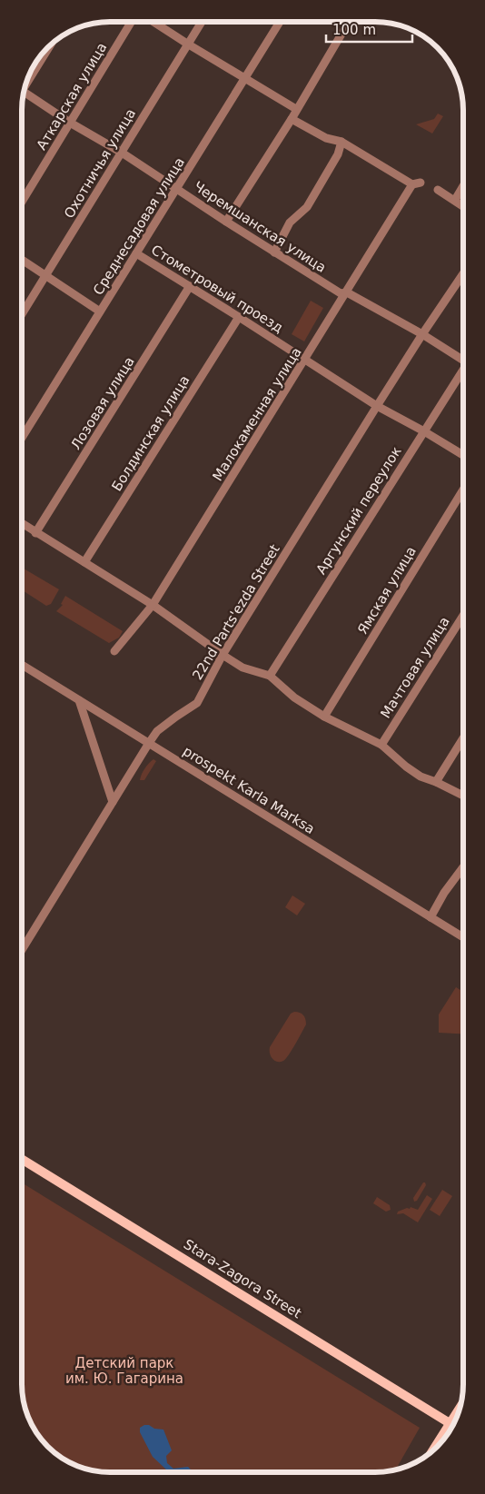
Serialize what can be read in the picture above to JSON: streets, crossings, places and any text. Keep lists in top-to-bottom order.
{
  "streets": {
    "main road": ["Stara-Zagora Street"],
    "street": [
      "Аткарская улица",
      "Охотничья улица",
      "Среднесадовая улица",
      "Черемшанская улица",
      "Стометровый проезд",
      "Лозовая улица",
      "Малокаменная улица",
      "Болдинская улица",
      "Аргунский переулок",
      "Ямская улица",
      "22nd Parts'ezda Street",
      "Мачтовая улица",
      "prospekt Karla Marksa"
    ]
  },
  "crossings": [
    ["Аткарская улица", "Черемшанская улица"],
    ["Охотничья улица", "Черемшанская улица"],
    ["Среднесадовая улица", "Черемшанская улица"],
    ["Среднесадовая улица", "Стометровый проезд"],
    ["Черемшанская улица", "Малокаменная улица"],
    ["Черемшанская улица", "22nd Parts'ezda Street"],
    ["Стометровый проезд", "Лозовая улица"],
    ["Стометровый проезд", "Малокаменная улица"],
    ["Стометровый проезд", "Болдинская улица"],
    ["Стометровый проезд", "Аргунский переулок"],
    ["Стометровый проезд", "22nd Parts'ezda Street"],
    ["22nd Parts'ezda Street", "prospekt Karla Marksa"]
  ],
  "parks": ["Детский парк им. Ю. Гагарина"],
  "scale_bar": "100 m"
}
